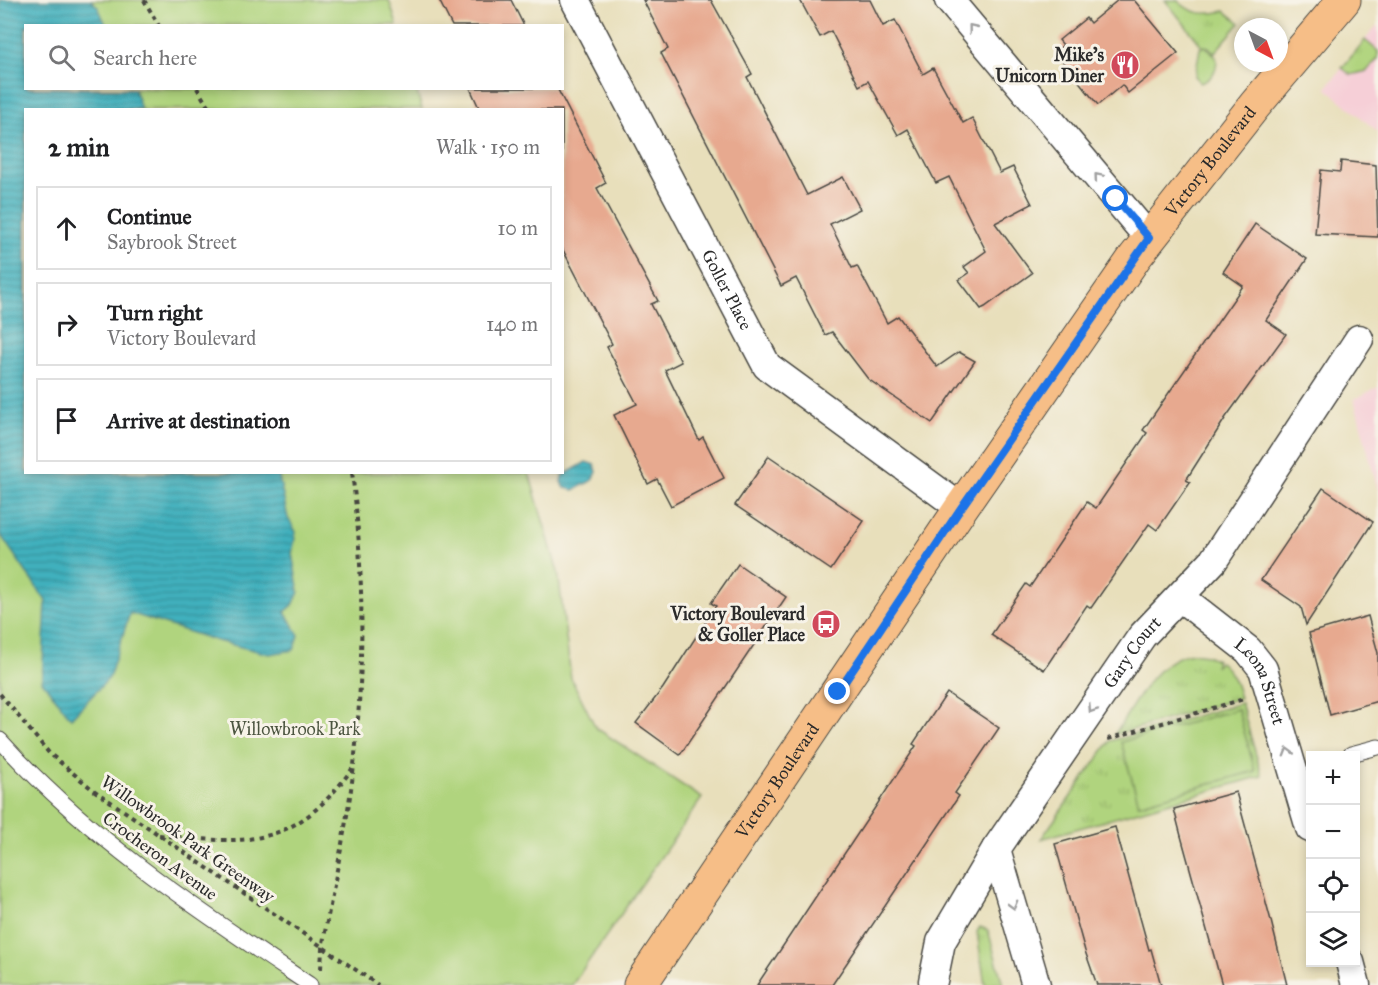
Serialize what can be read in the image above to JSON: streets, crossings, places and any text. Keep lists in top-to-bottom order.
{
  "streets": {
    "main road": ["Victory Boulevard"],
    "street": ["Goller Place", "Gary Court", "Leona Street"],
    "lane": ["Crocheron Avenue"],
    "path": ["Willowbrook Park Greenway"]
  },
  "crossings": [
    ["Victory Boulevard", "Goller Place"],
    ["Gary Court", "Leona Street"]
  ],
  "one_way": ["Gary Court", "Leona Street"],
  "parks": ["Willowbrook Park"],
  "places": {
    "restaurant": ["Mike's Unicorn Diner"],
    "bus stop": ["Victory Boulevard & Goller Place"]
  },
  "north": "bottom right",
  "page": {
    "search": "Search here",
    "heading": ["2 min", "Walk · 150 m"],
    "list": [
      ["Continue", "Saybrook Street", "10 m"],
      ["Turn right", "Victory Boulevard", "140 m"],
      "Arrive at destination"
    ],
    "map_buttons": ["+", "−"]
  }
}
